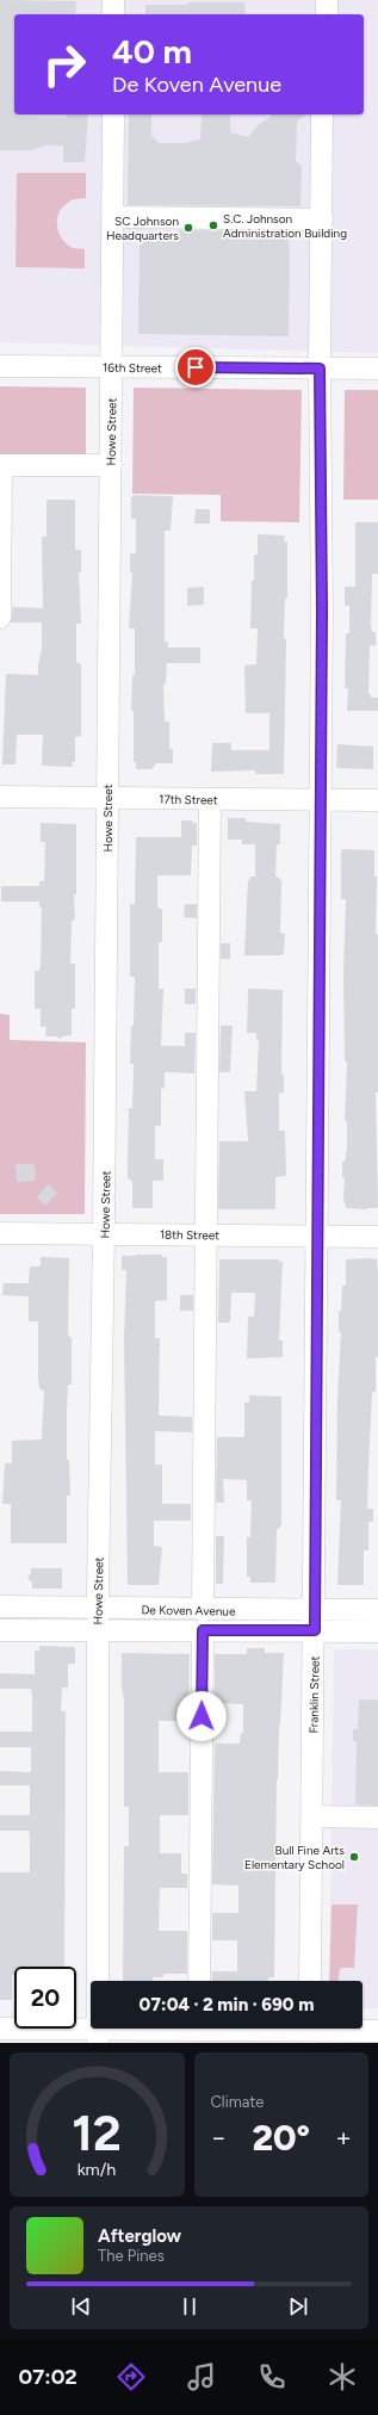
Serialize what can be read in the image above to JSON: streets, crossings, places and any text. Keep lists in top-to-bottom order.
{
  "streets": {
    "street": [
      "16th Street",
      "Howe Street",
      "17th Street",
      "18th Street",
      "De Koven Avenue",
      "Franklin Street"
    ]
  },
  "crossings": [
    ["16th Street", "Howe Street"],
    ["16th Street", "Franklin Street"],
    ["Howe Street", "17th Street"],
    ["Howe Street", "18th Street"],
    ["Howe Street", "De Koven Avenue"],
    ["17th Street", "Franklin Street"],
    ["18th Street", "Franklin Street"],
    ["De Koven Avenue", "Franklin Street"]
  ],
  "places": ["S.C. Johnson Administration Building", "SC Johnson Headquarters", "Bull Fine Arts Elementary School"],
  "page": {
    "turn": ["40 m", "De Koven Avenue"],
    "limit": "20",
    "trip": "07:04 · 2 min · 690 m",
    "tile": "Climate",
    "heat": ["−", "20°", "+"],
    "song": ["Afterglow", "The Pines"],
    "tabs": "07:02",
    "gauge": ["12", "km/h"]
  }
}
